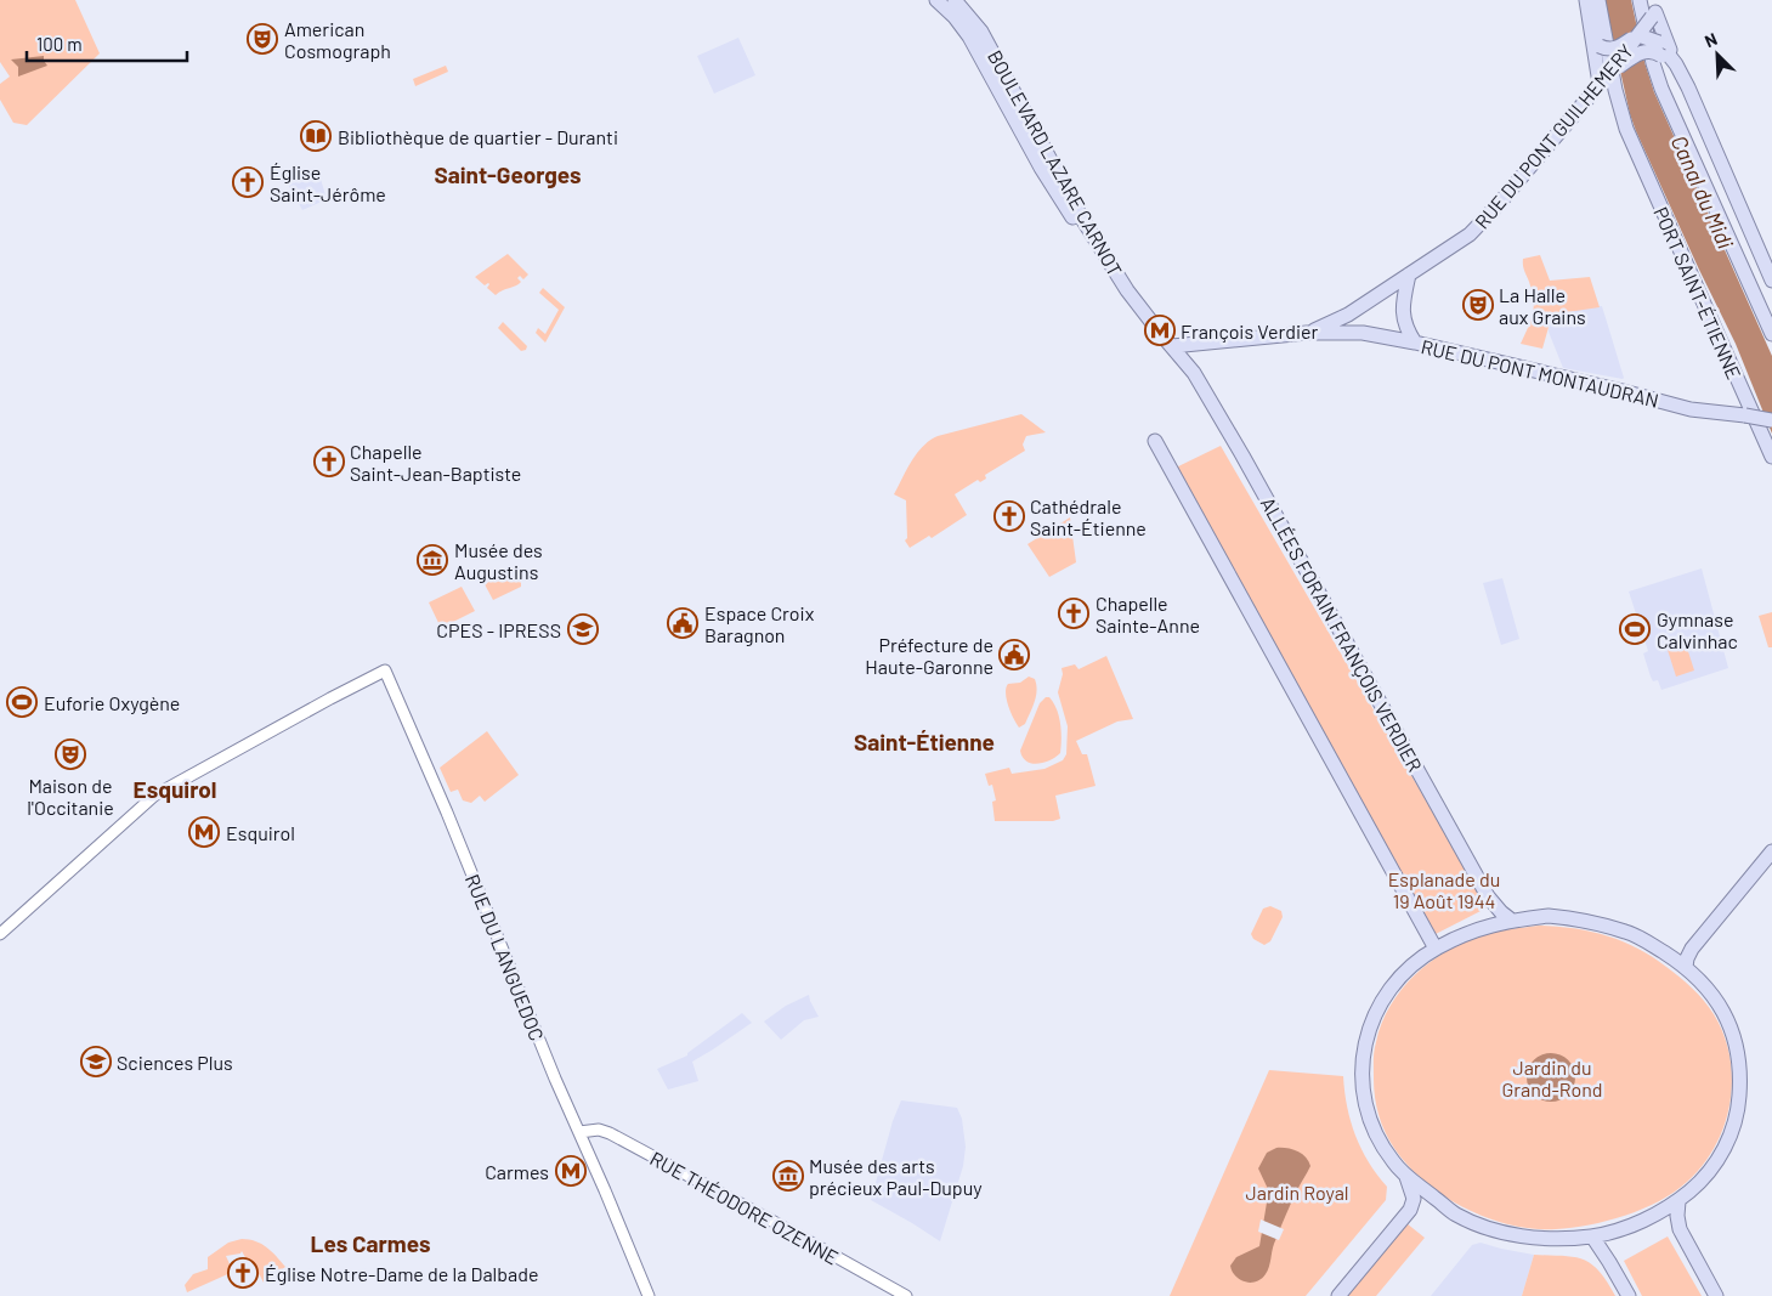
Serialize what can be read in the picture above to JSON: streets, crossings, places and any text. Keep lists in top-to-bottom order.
{
  "streets": {
    "main road": [
      "RUE DU PONT GUILHEMERY",
      "BOULEVARD LAZARE CARNOT",
      "PORT SAINT-ÉTIENNE",
      "RUE DU PONT MONTAUDRAN",
      "ALLÉES FORAIN FRANÇOIS VERDIER"
    ],
    "street": ["RUE DU LANGUEDOC", "RUE THÉODORE OZENNE"]
  },
  "crossings": [
    ["RUE DU PONT GUILHEMERY", "RUE DU PONT MONTAUDRAN"],
    ["BOULEVARD LAZARE CARNOT", "ALLÉES FORAIN FRANÇOIS VERDIER"],
    ["RUE DU LANGUEDOC", "RUE THÉODORE OZENNE"]
  ],
  "districts": [
    "Saint-Georges",
    "Saint-Étienne",
    "Esquirol",
    "Les Carmes"
  ],
  "water": ["Canal du Midi"],
  "parks": ["Esplanade du 19 Août 1944", "Jardin du Grand-Rond", "Jardin Royal"],
  "places": {
    "theatre": ["American Cosmograph", "La Halle aux Grains", "Maison de l'Occitanie"],
    "library": ["Bibliothèque de quartier - Duranti"],
    "church": [
      "Église Saint-Jérôme",
      "Chapelle Saint-Jean-Baptiste",
      "Cathédrale Saint-Étienne",
      "Chapelle Sainte-Anne",
      "Église Notre-Dame de la Dalbade"
    ],
    "metro station": ["François Verdier", "Esquirol", "Carmes"],
    "museum": ["Musée des Augustins", "Musée des arts précieux Paul-Dupuy"],
    "public building": ["Espace Croix Baragnon", "Préfecture de Haute-Garonne"],
    "school or university": ["CPES - IPRESS", "Sciences Plus"],
    "sports": ["Gymnase Calvinhac", "Euforie Oxygène"]
  },
  "scale_bar": "100 m",
  "north": "top left"
}
